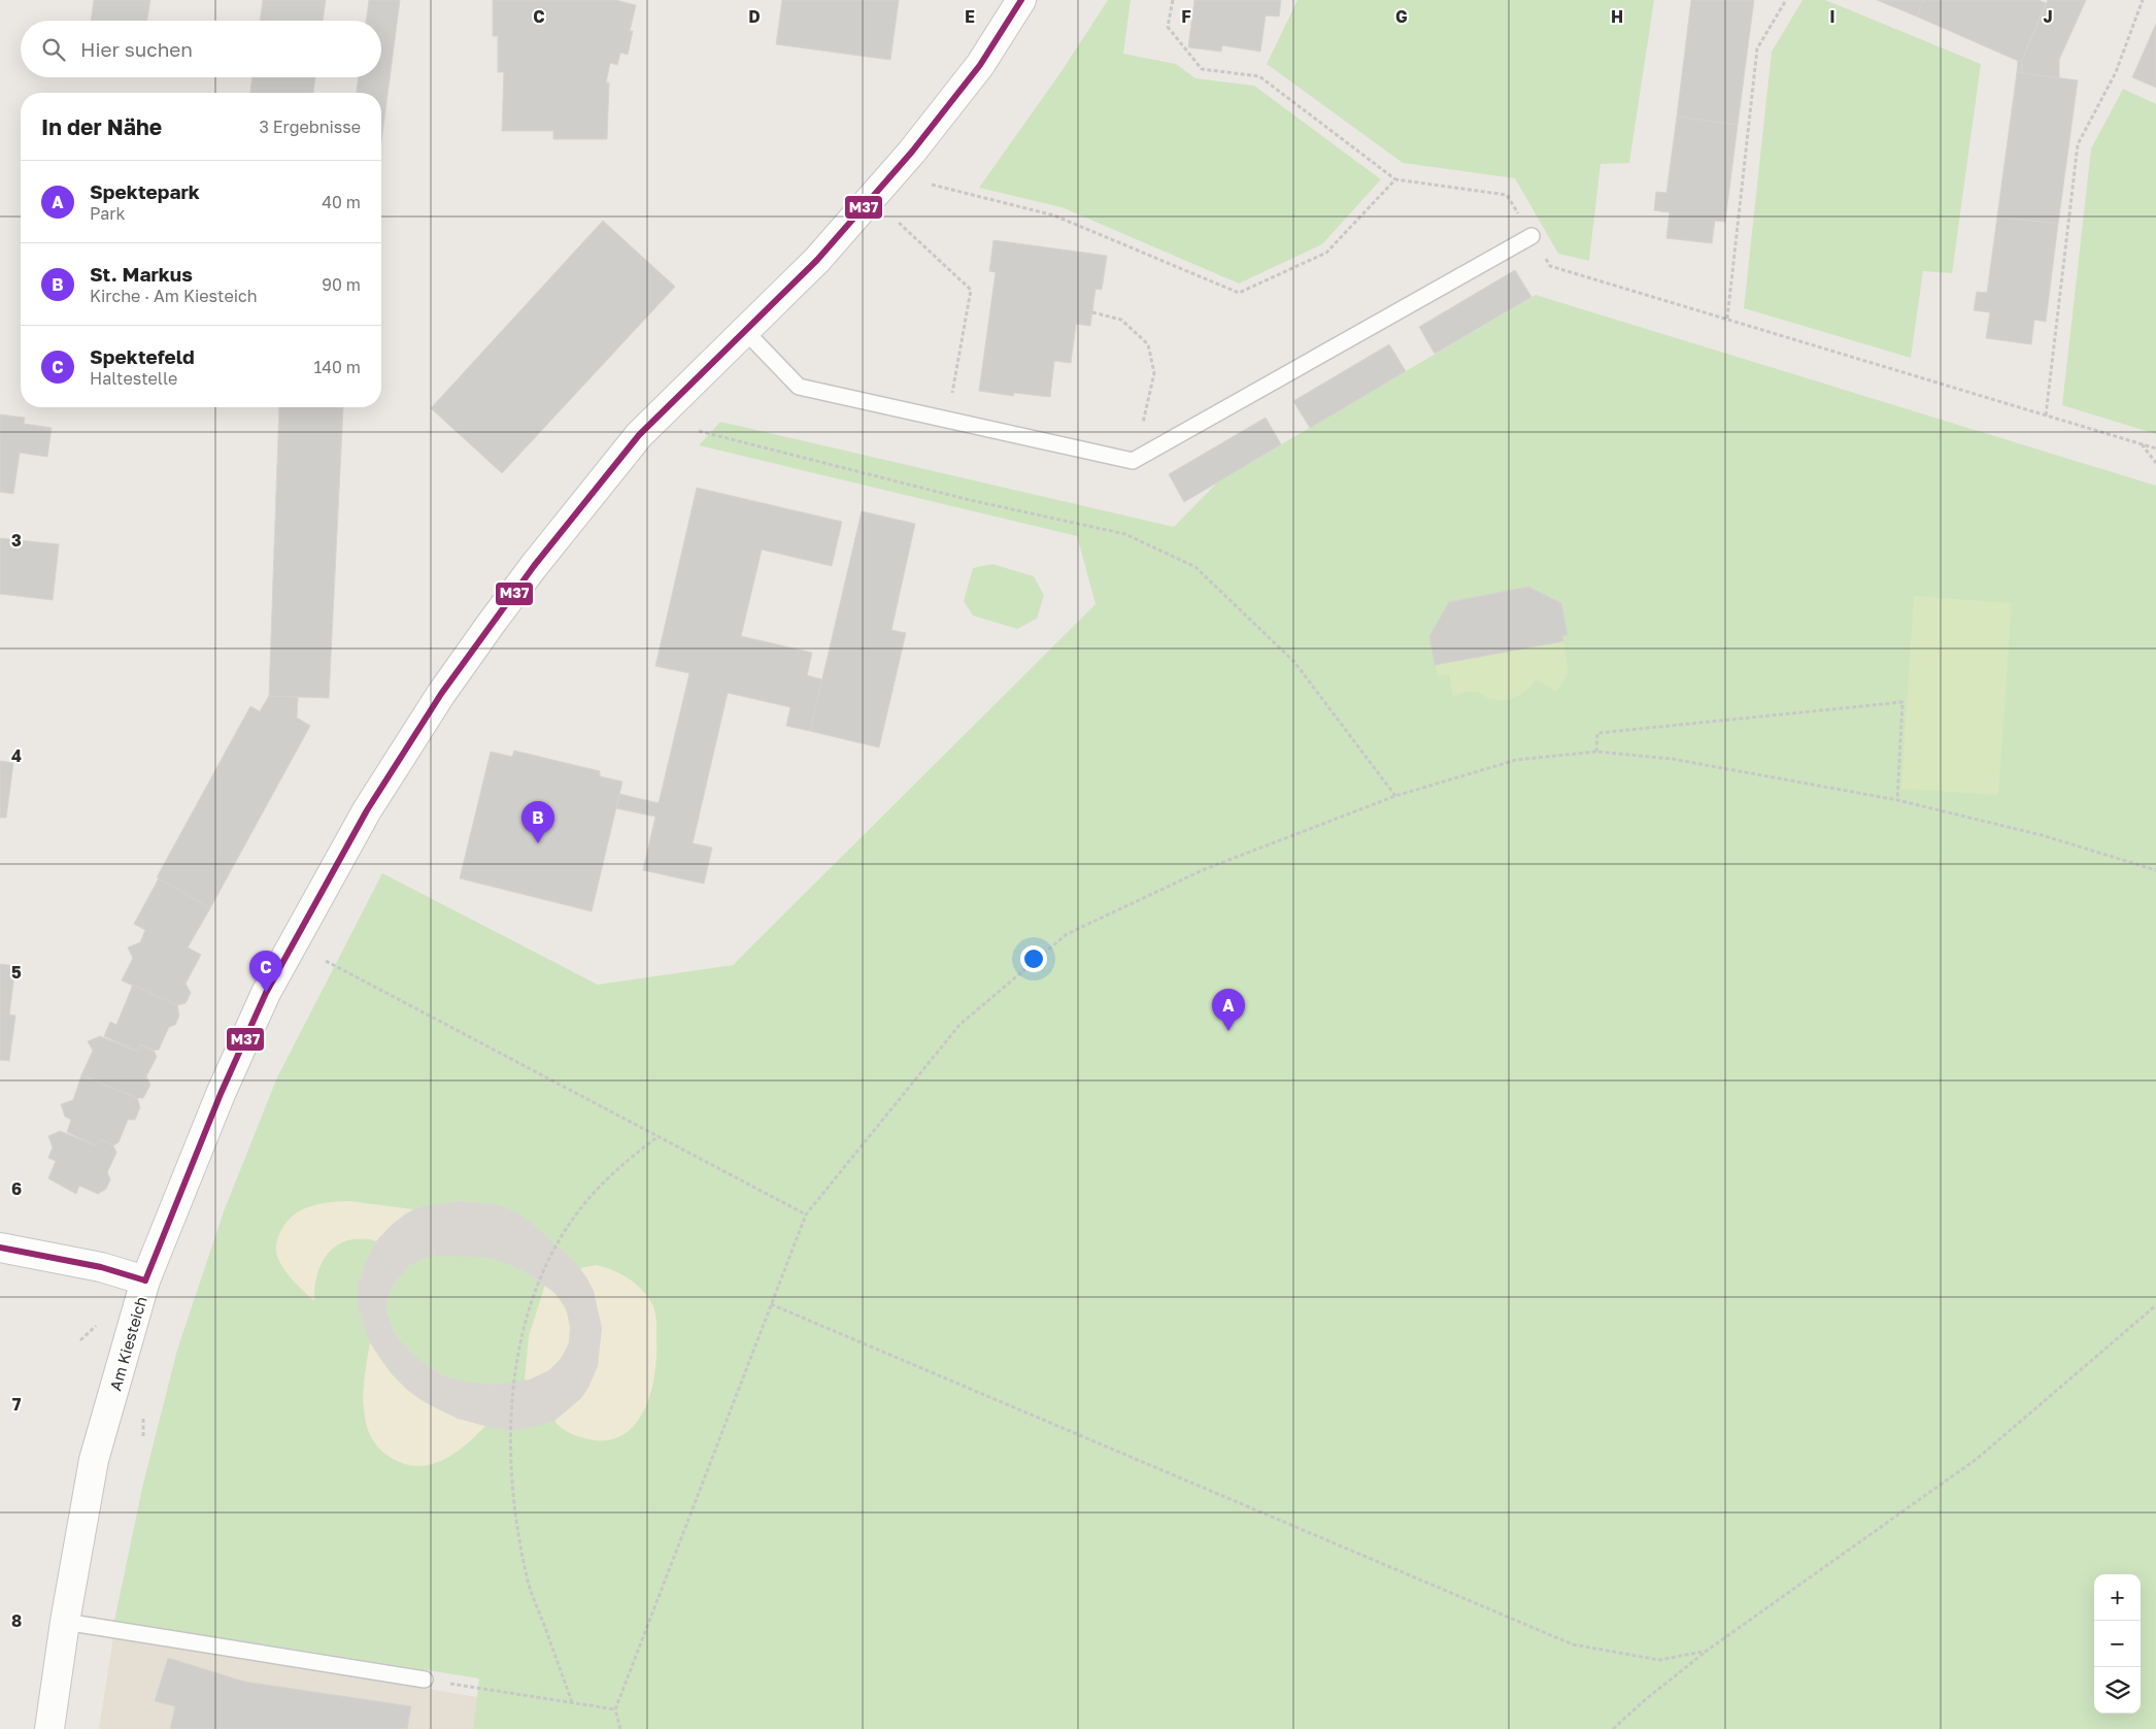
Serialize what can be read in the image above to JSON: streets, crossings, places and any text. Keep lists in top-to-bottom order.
{
  "streets": {
    "street": ["Am Kiesteich"]
  },
  "lines": ["transit line M37"],
  "page": {
    "search": "Hier suchen",
    "heading": ["In der Nähe", "3 Ergebnisse"],
    "list": [
      {
        "mark": "A",
        "name": "Spektepark",
        "note": "Park",
        "value": "40 m"
      },
      {
        "mark": "B",
        "name": "St. Markus",
        "note": "Kirche · Am Kiesteich",
        "value": "90 m"
      },
      {
        "mark": "C",
        "name": "Spektefeld",
        "note": "Haltestelle",
        "value": "140 m"
      }
    ],
    "pins": ["B", "C", "A"],
    "map_buttons": ["+", "−"]
  },
  "grid": {
    "columns": [
      "C",
      "D",
      "E",
      "F",
      "G",
      "H",
      "I",
      "J"
    ],
    "rows": [
      "3",
      "4",
      "5",
      "6",
      "7",
      "8"
    ]
  }
}
